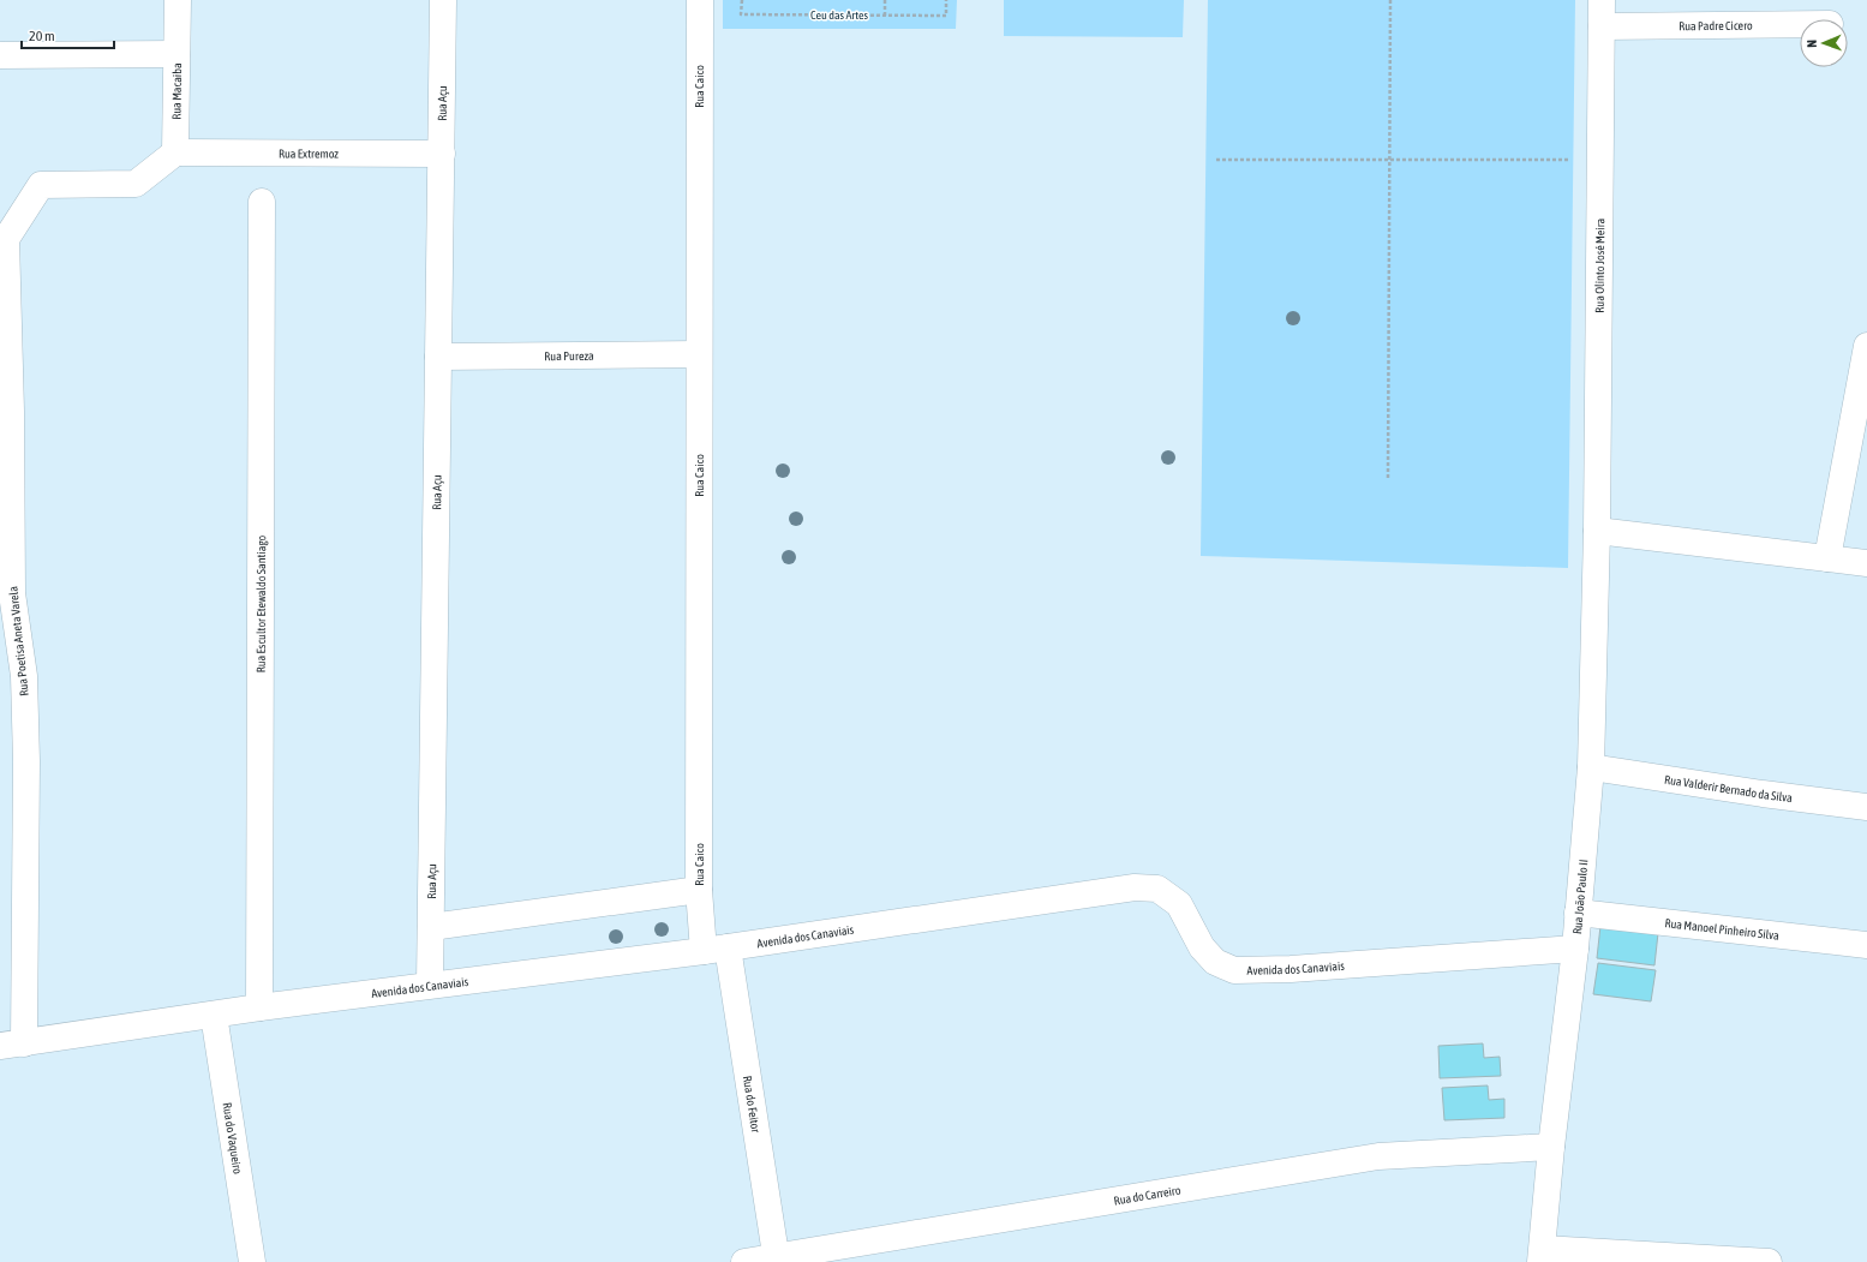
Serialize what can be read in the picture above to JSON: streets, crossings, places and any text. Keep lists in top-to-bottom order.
{
  "streets": {
    "street": [
      "Rua Padre Cicero",
      "Rua Caico",
      "Rua Macaiba",
      "Rua Açu",
      "Rua Extremoz",
      "Rua Olinto José Meira",
      "Rua Pureza",
      "Rua Escultor Etewaldo Santiago",
      "Rua Poetisa Aneta Varela",
      "Rua Valderir Bernado da Silva",
      "Rua João Paulo II",
      "Rua Manoel Pinheiro Silva",
      "Avenida dos Canaviais",
      "Rua do Feitor",
      "Rua do Vaqueiro",
      "Rua do Carreiro"
    ]
  },
  "crossings": [
    ["Rua Padre Cicero", "Rua Olinto José Meira"],
    ["Rua Caico", "Rua Pureza"],
    ["Rua Caico", "Avenida dos Canaviais"],
    ["Rua Caico", "Rua do Feitor"],
    ["Rua Macaiba", "Rua Extremoz"],
    ["Rua Macaiba", "Rua Poetisa Aneta Varela"],
    ["Rua Açu", "Rua Extremoz"],
    ["Rua Açu", "Rua Pureza"],
    ["Rua Açu", "Avenida dos Canaviais"],
    ["Rua Extremoz", "Rua Poetisa Aneta Varela"],
    ["Rua Olinto José Meira", "Rua João Paulo II"],
    ["Rua Escultor Etewaldo Santiago", "Avenida dos Canaviais"],
    ["Rua Poetisa Aneta Varela", "Avenida dos Canaviais"],
    ["Rua Valderir Bernado da Silva", "Rua João Paulo II"],
    ["Rua João Paulo II", "Rua Manoel Pinheiro Silva"],
    ["Rua João Paulo II", "Avenida dos Canaviais"],
    ["Rua João Paulo II", "Rua do Carreiro"],
    ["Avenida dos Canaviais", "Rua do Feitor"],
    ["Avenida dos Canaviais", "Rua do Vaqueiro"],
    ["Rua do Feitor", "Rua do Carreiro"]
  ],
  "parks": ["Ceu das Artes"],
  "scale_bar": "20 m",
  "north": "left"
}
